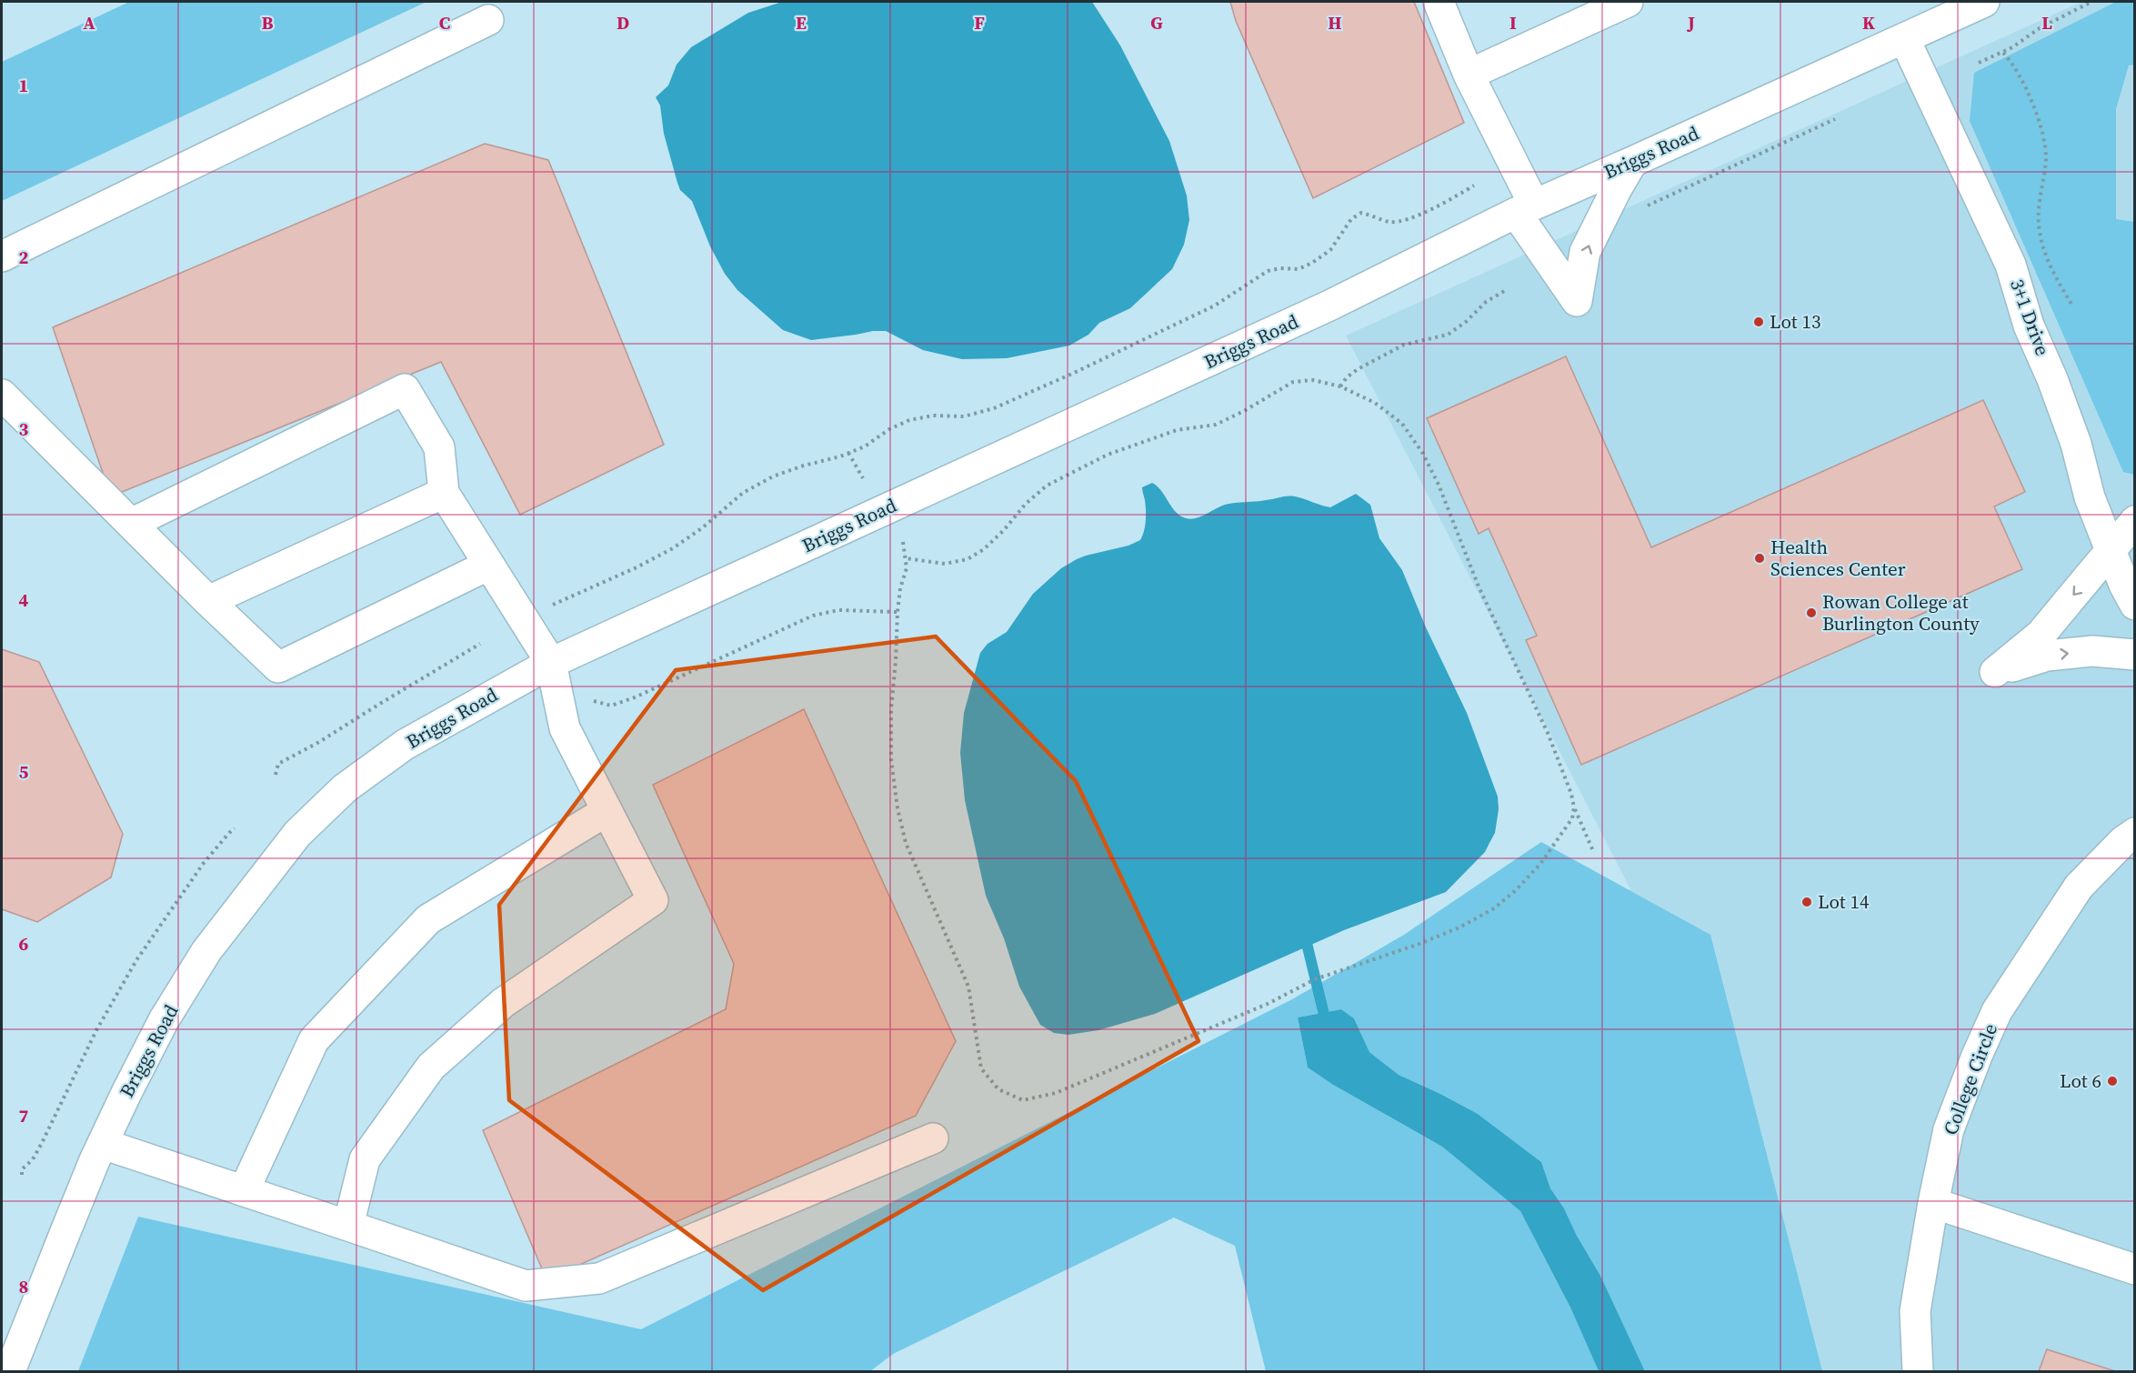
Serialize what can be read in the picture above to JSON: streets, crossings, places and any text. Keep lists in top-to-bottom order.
{
  "streets": {
    "street": ["Briggs Road", "3+1 Drive", "College Circle"]
  },
  "crossings": [
    ["Briggs Road", "3+1 Drive"]
  ],
  "places": [
    "Lot 13",
    "Health Sciences Center",
    "Rowan College at Burlington County",
    "Lot 14",
    "Lot 6"
  ],
  "grid": {
    "columns": [
      "A",
      "B",
      "C",
      "D",
      "E",
      "F",
      "G",
      "H",
      "I",
      "J",
      "K",
      "L"
    ],
    "rows": [
      "1",
      "2",
      "3",
      "4",
      "5",
      "6",
      "7",
      "8"
    ]
  }
}
